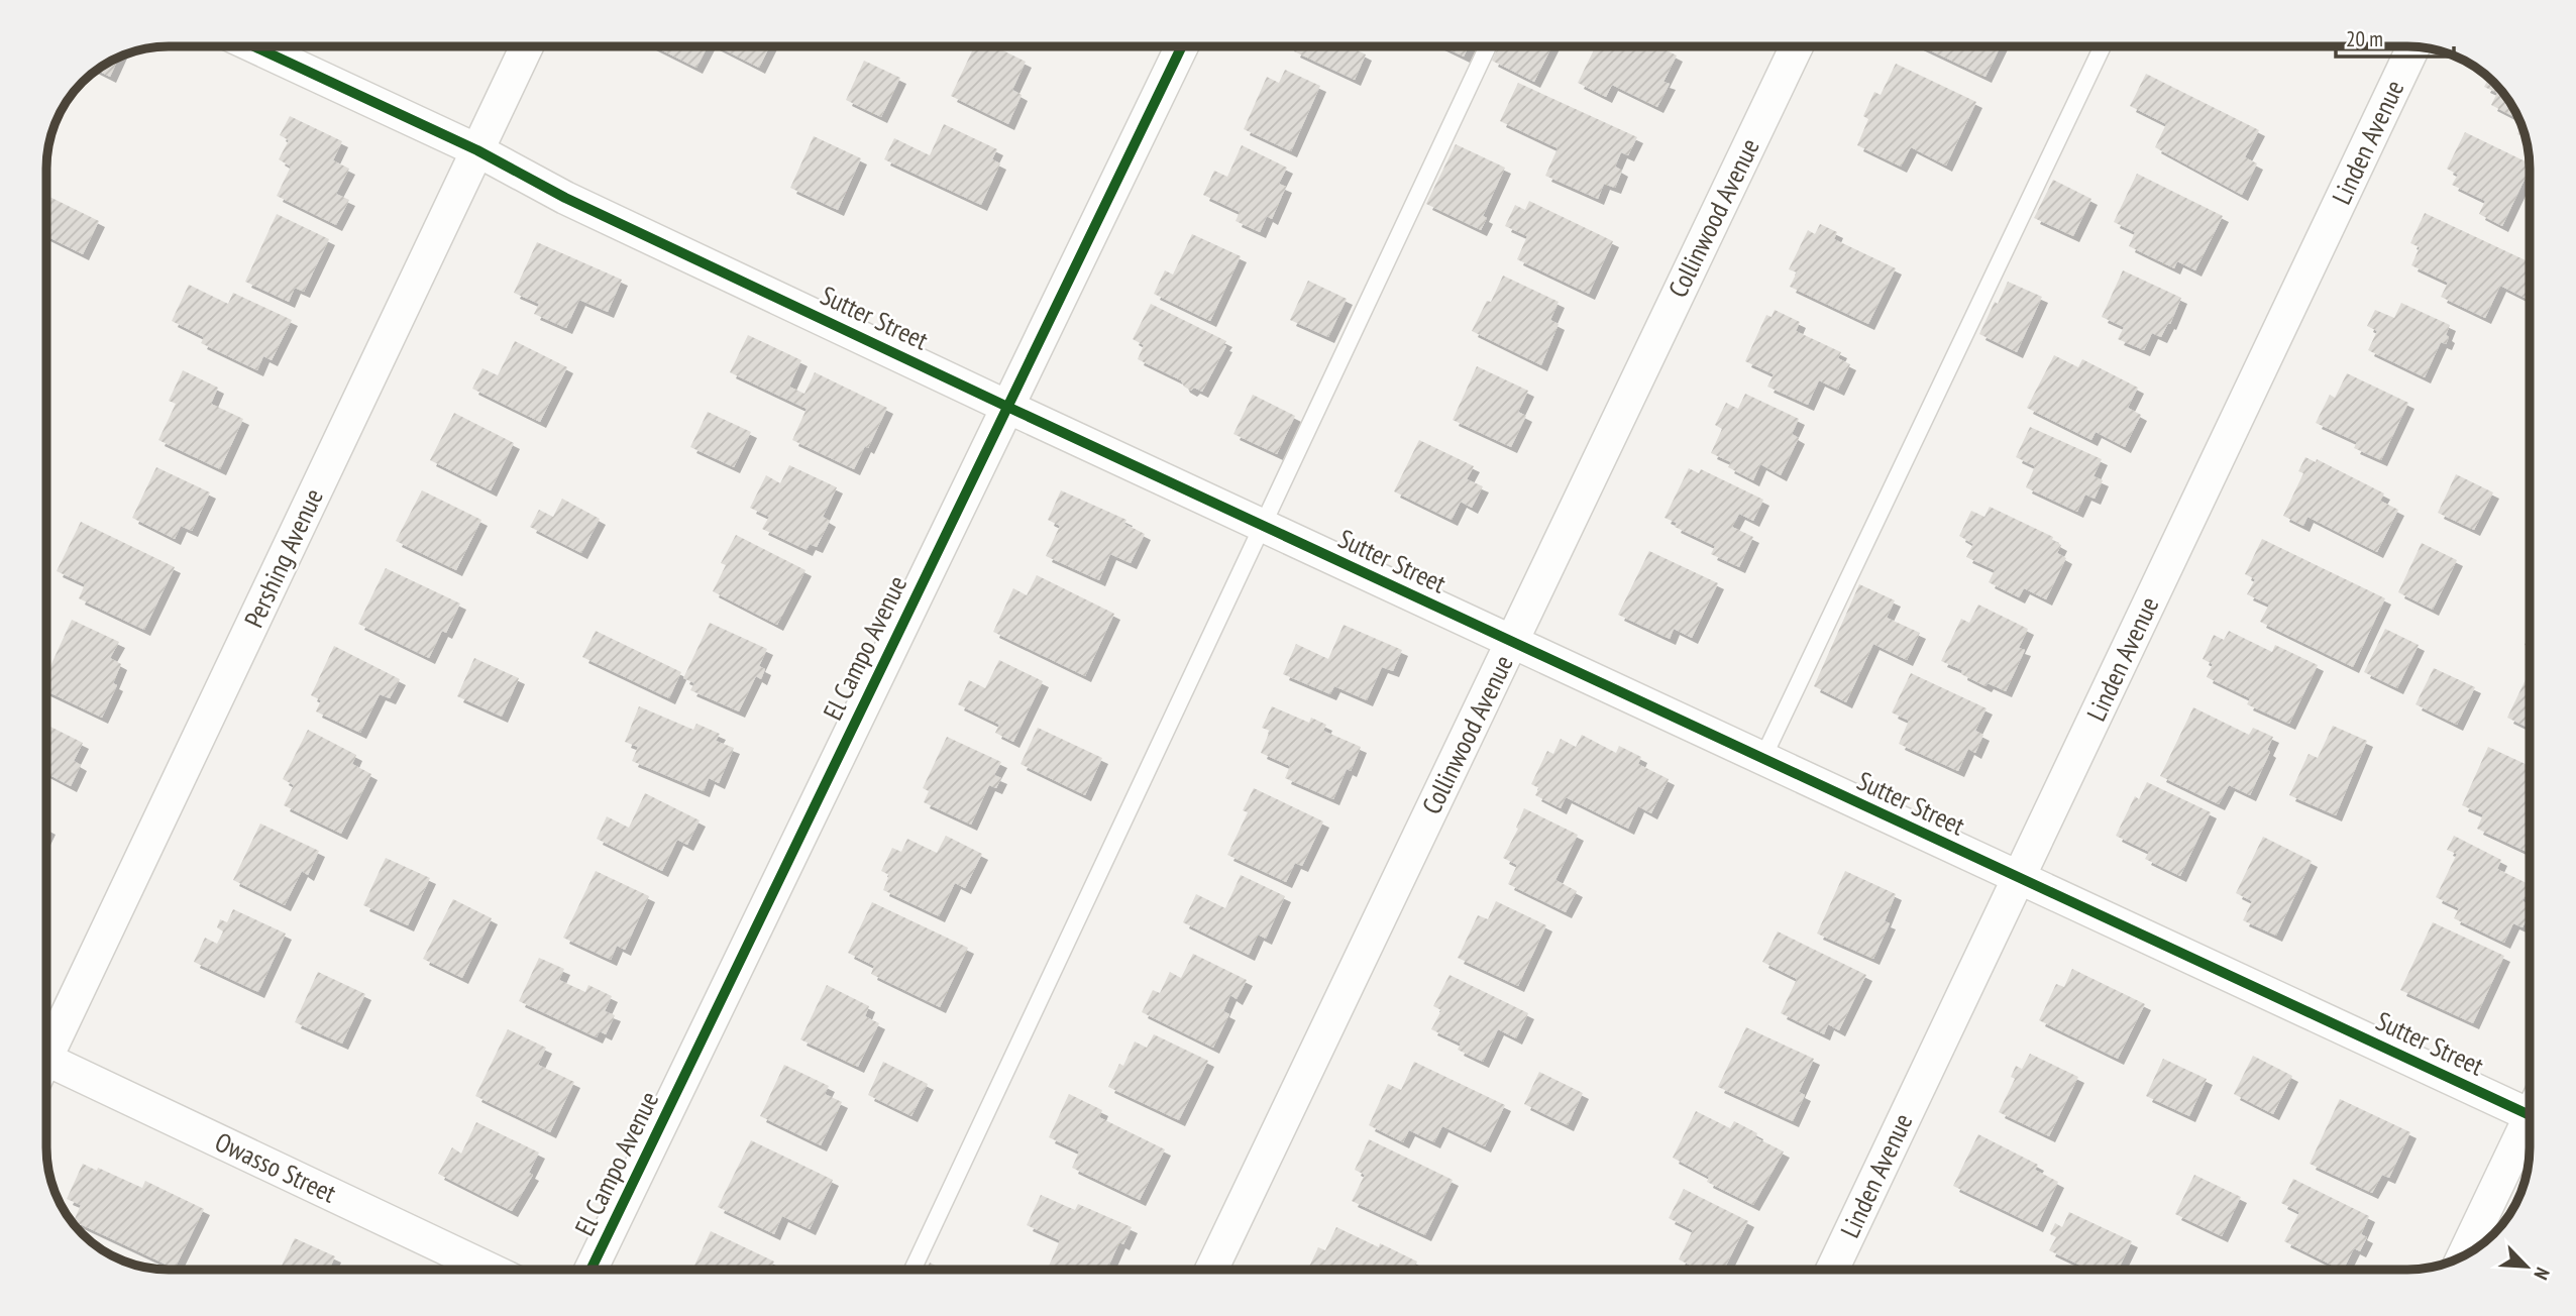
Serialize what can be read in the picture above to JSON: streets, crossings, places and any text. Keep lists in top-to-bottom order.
{
  "streets": {
    "street": [
      "Linden Avenue",
      "Collinwood Avenue",
      "Sutter Street",
      "Pershing Avenue",
      "El Campo Avenue",
      "Owasso Street"
    ]
  },
  "crossings": [
    ["Linden Avenue", "Sutter Street"],
    ["Collinwood Avenue", "Sutter Street"],
    ["Sutter Street", "Pershing Avenue"],
    ["Sutter Street", "El Campo Avenue"]
  ],
  "scale_bar": "20 m",
  "north": "bottom right"
}
